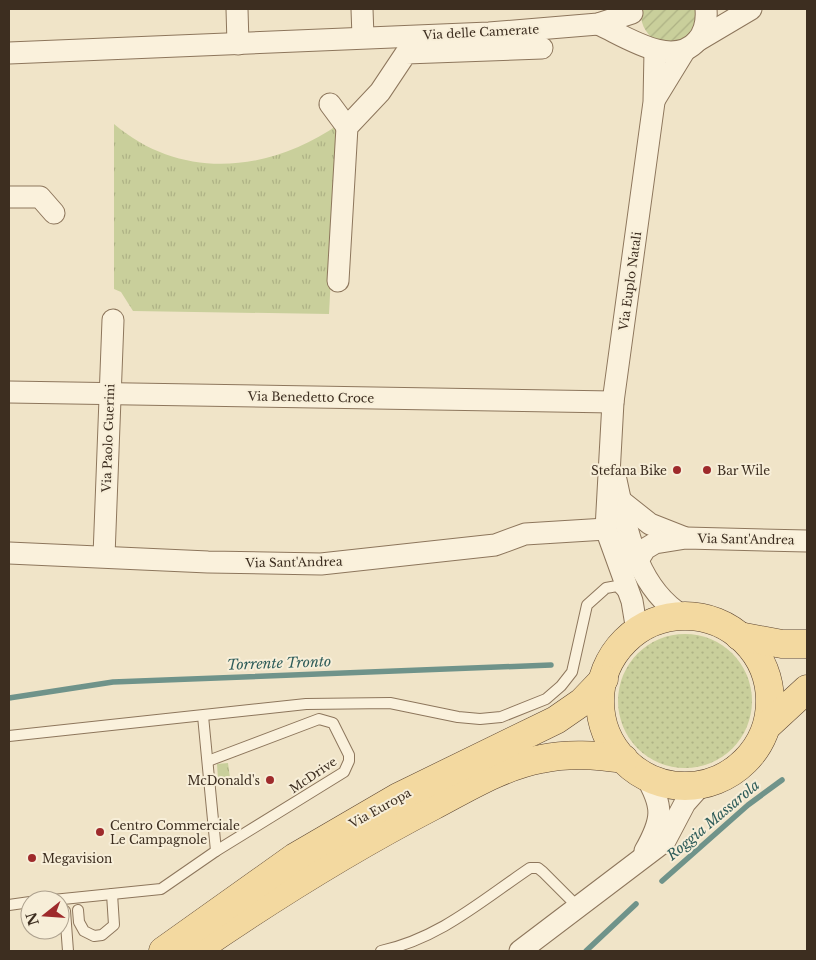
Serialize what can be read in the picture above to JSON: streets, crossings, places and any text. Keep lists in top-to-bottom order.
{
  "streets": {
    "main road": ["Via Europa"],
    "street": [
      "Via delle Camerate",
      "Via Euplo Natali",
      "Via Benedetto Croce",
      "Via Paolo Guerini",
      "Via Sant'Andrea"
    ],
    "lane": ["McDrive"]
  },
  "crossings": [
    ["Via delle Camerate", "Via Euplo Natali"],
    ["Via Euplo Natali", "Via Benedetto Croce"],
    ["Via Euplo Natali", "Via Sant'Andrea"],
    ["Via Euplo Natali", "Via Europa"],
    ["Via Benedetto Croce", "Via Paolo Guerini"],
    ["Via Paolo Guerini", "Via Sant'Andrea"]
  ],
  "water": ["Torrente Tronto", "Roggia Massarola"],
  "places": [
    "Stefana Bike",
    "Bar Wile",
    "McDonald's",
    "Centro Commerciale Le Campagnole",
    "Megavision"
  ],
  "north": "left"
}
